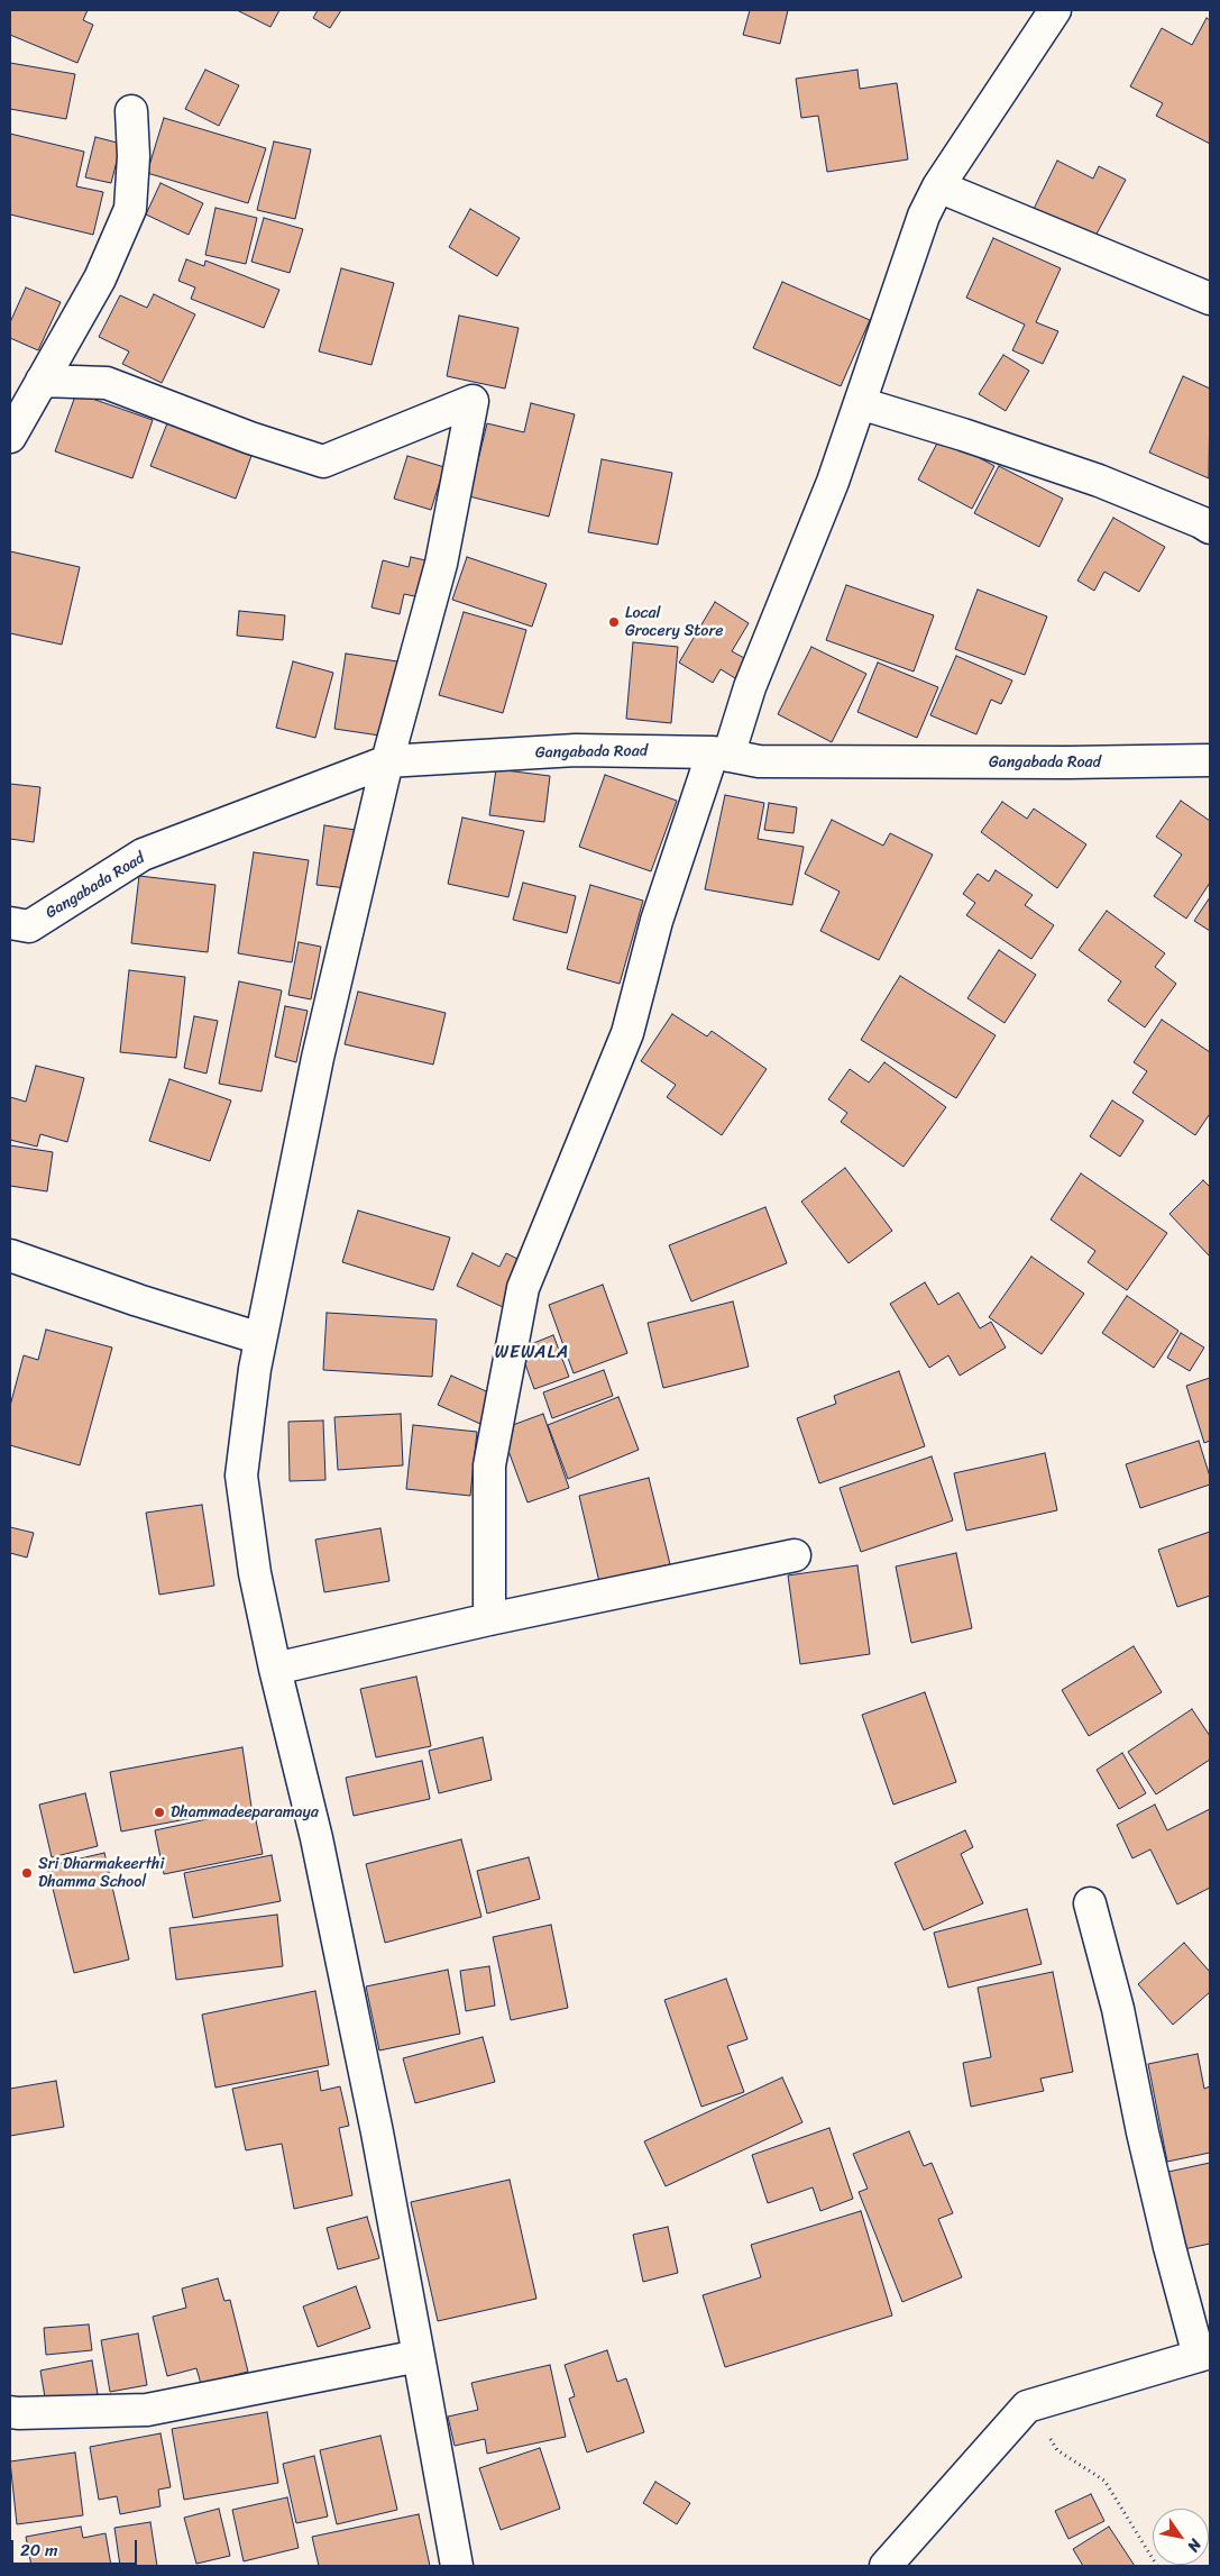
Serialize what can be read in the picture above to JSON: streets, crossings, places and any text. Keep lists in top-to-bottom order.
{
  "streets": {
    "street": ["Gangabada Road"]
  },
  "districts": ["WEWALA"],
  "places": ["Local Grocery Store", "Dhammadeeparamaya", "Sri Dharmakeerthi Dhamma School"],
  "scale_bar": "20 m",
  "north": "bottom right"
}
